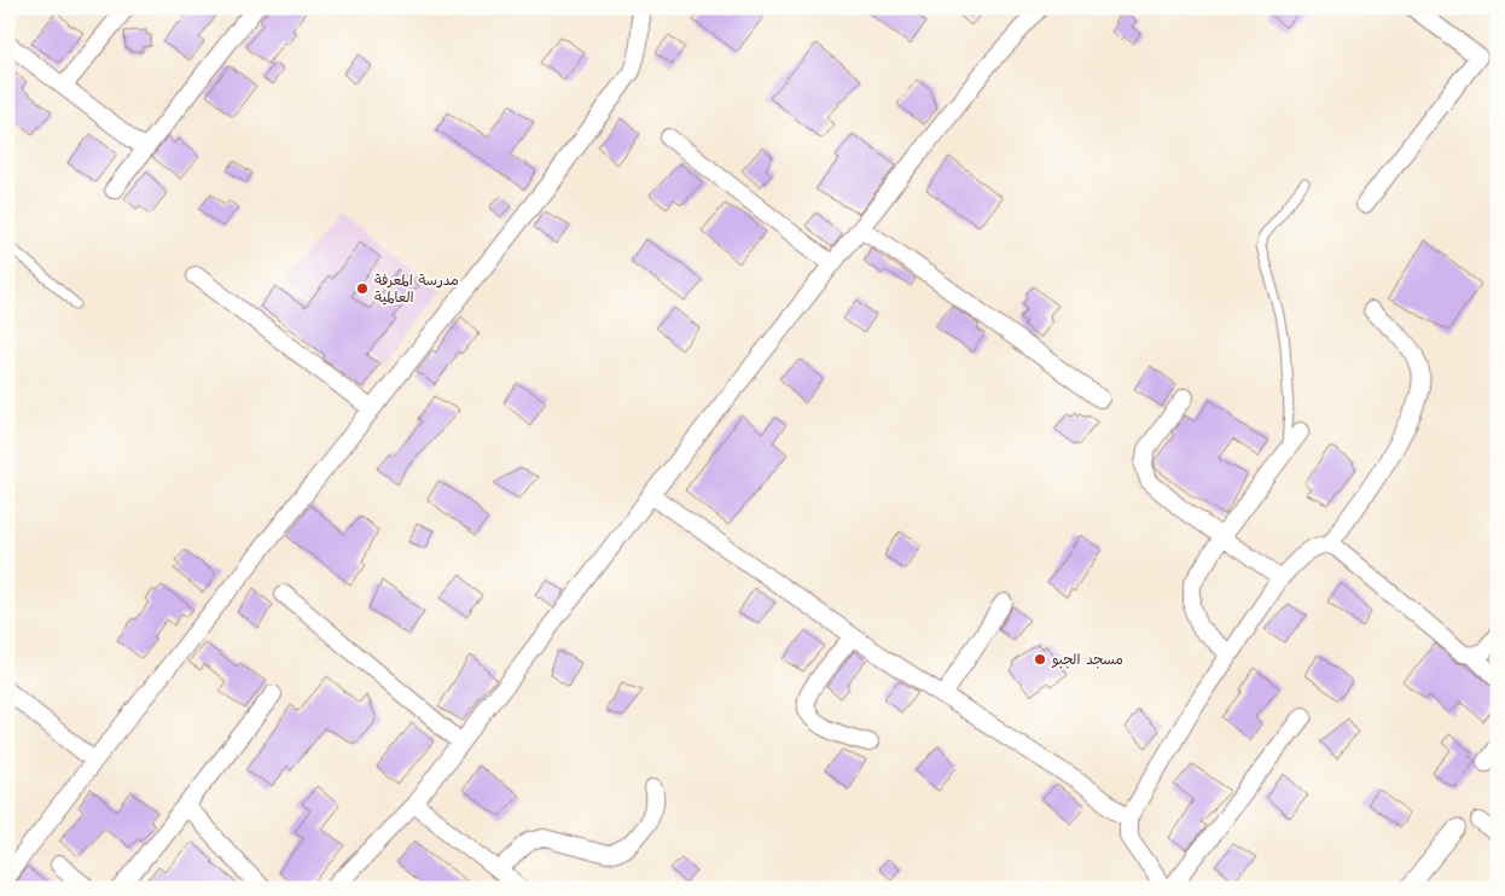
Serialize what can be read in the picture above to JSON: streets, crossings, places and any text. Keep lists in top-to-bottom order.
{
  "places": ["مدرسة المعرفة العالمية", "مسجد الجبو"]
}
